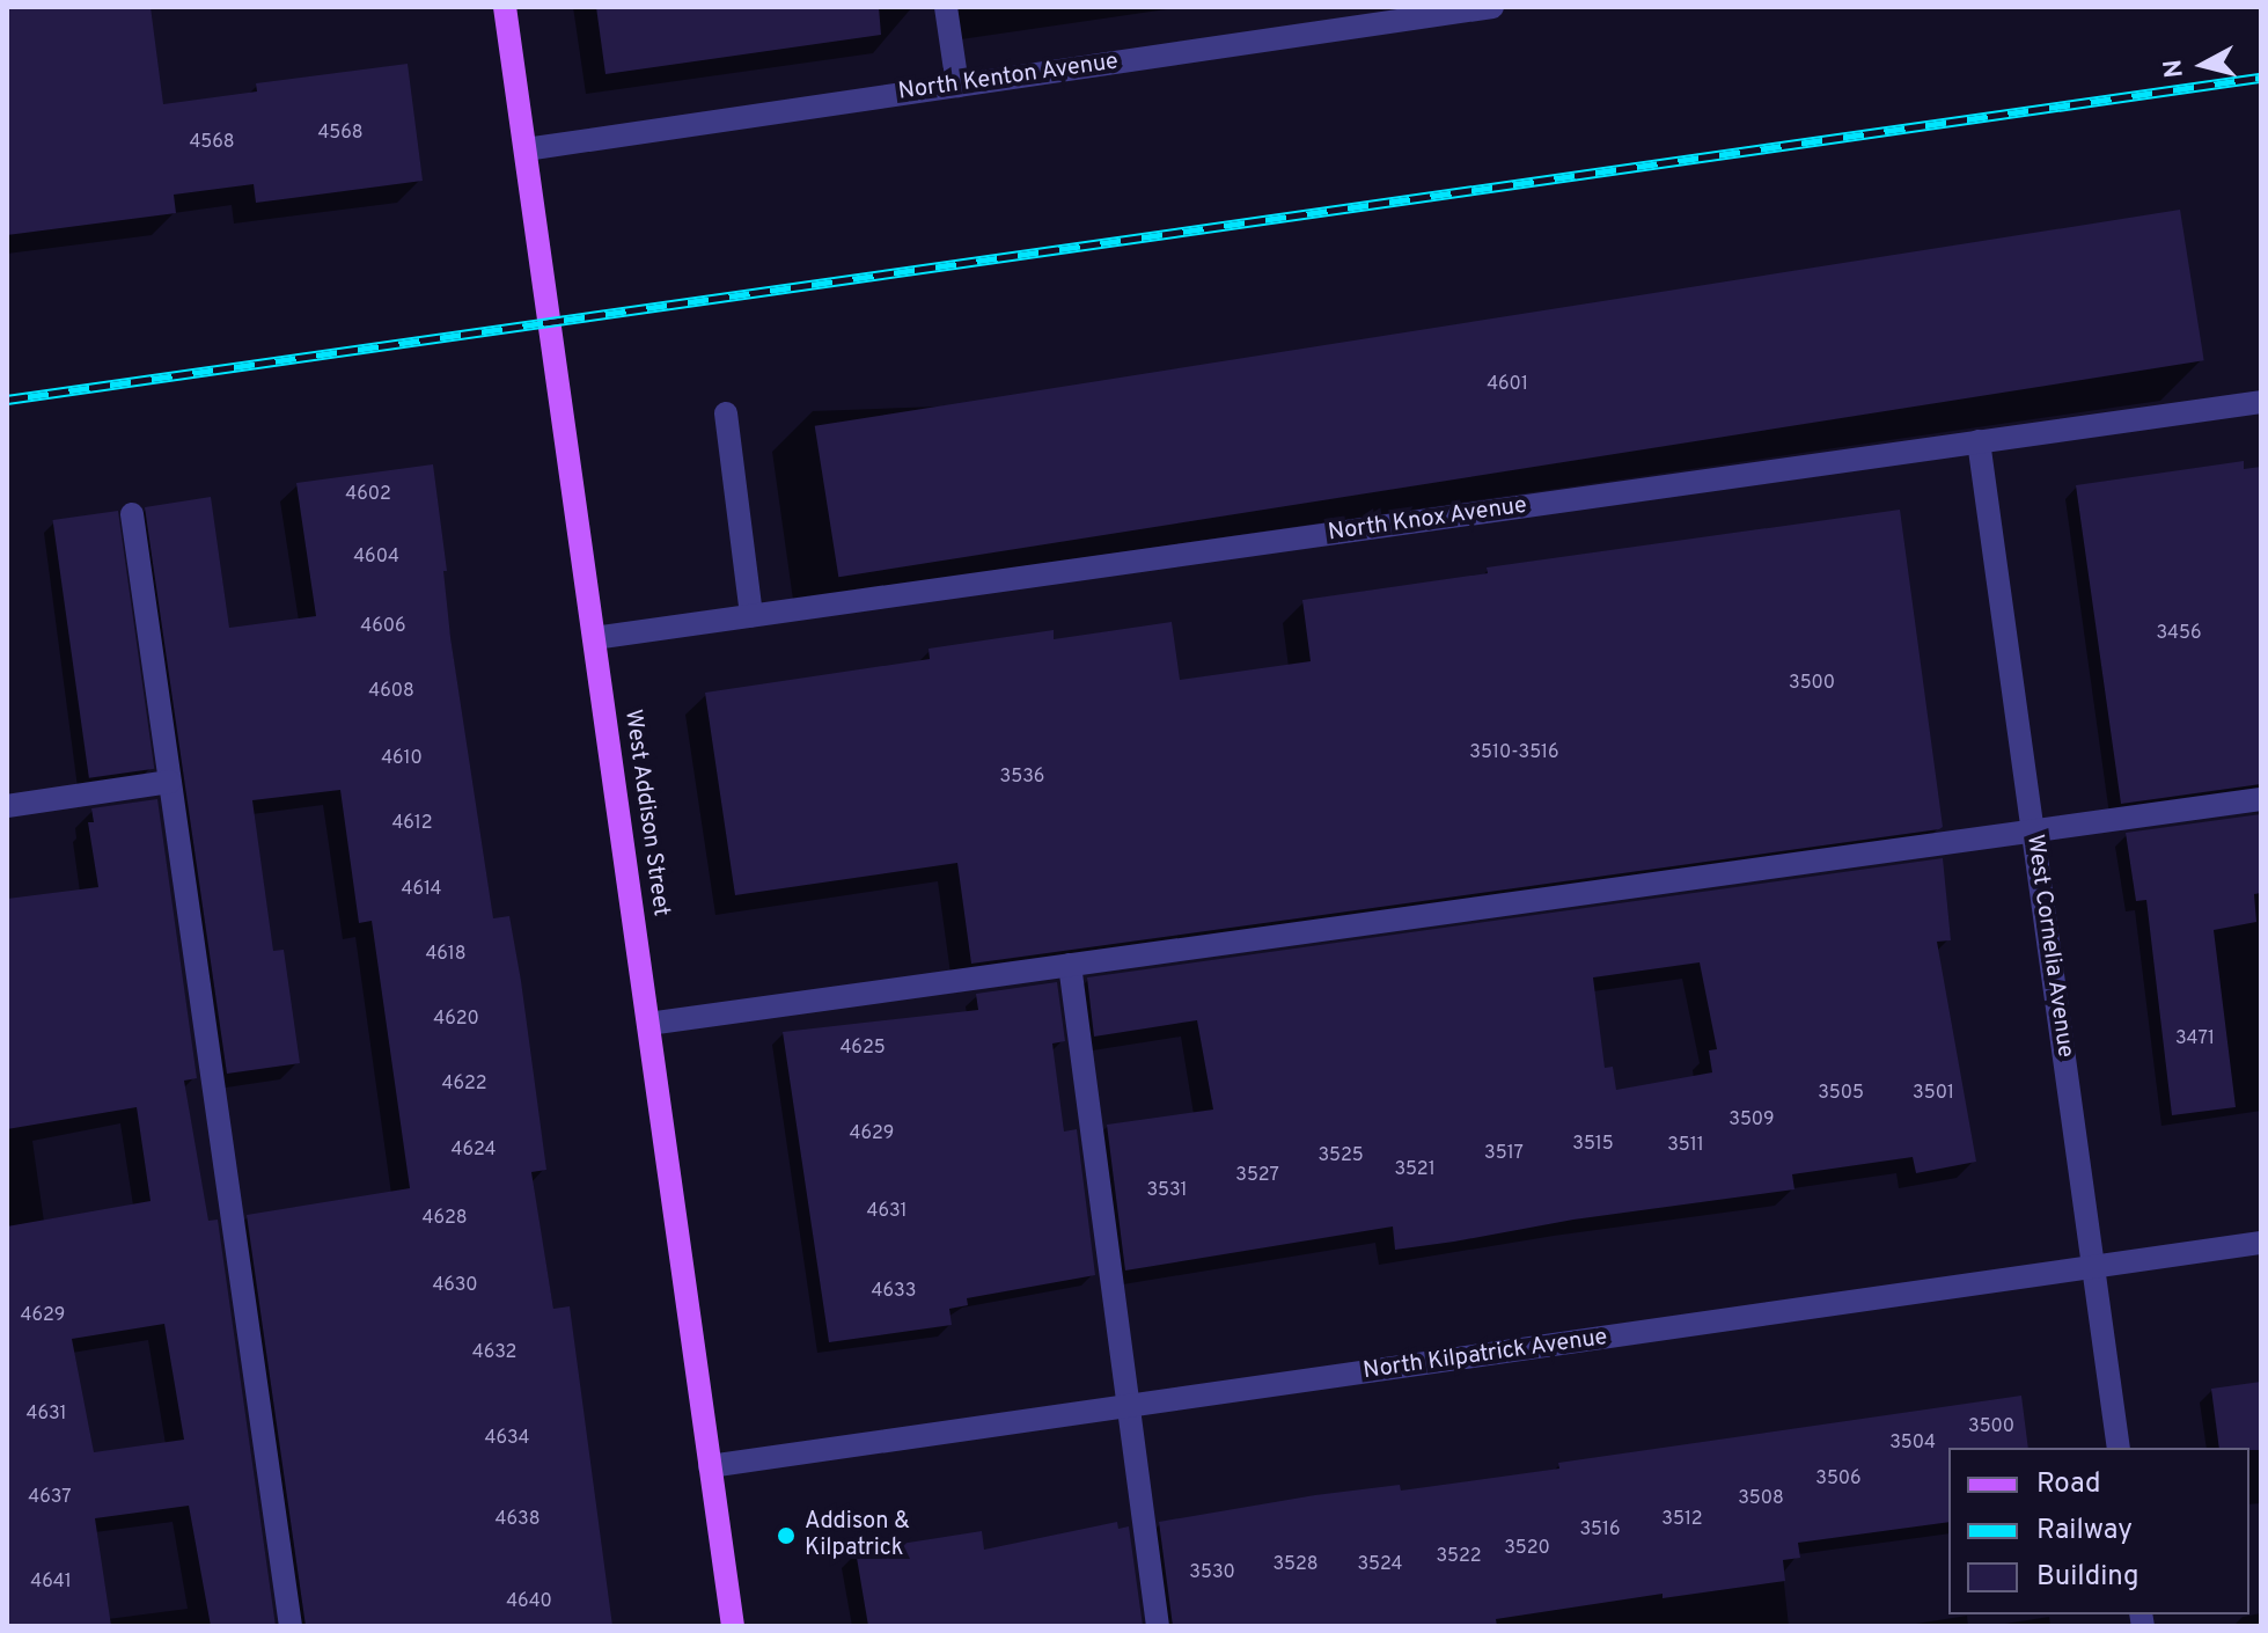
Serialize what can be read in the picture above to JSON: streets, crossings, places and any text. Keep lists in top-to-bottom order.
{
  "streets": {
    "main road": ["West Addison Street"],
    "street": [
      "North Kenton Avenue",
      "North Knox Avenue",
      "West Cornelia Avenue",
      "North Kilpatrick Avenue"
    ]
  },
  "crossings": [
    ["North Kenton Avenue", "West Addison Street"],
    ["North Knox Avenue", "West Addison Street"],
    ["North Knox Avenue", "West Cornelia Avenue"],
    ["West Addison Street", "North Kilpatrick Avenue"],
    ["West Cornelia Avenue", "North Kilpatrick Avenue"]
  ],
  "places": ["Addison & Kilpatrick"],
  "house_numbers": [
    "4568",
    "4568",
    "4601",
    "4602",
    "4604",
    "4606",
    "3456",
    "3500",
    "4608",
    "3510-3516",
    "4610",
    "3536",
    "4612",
    "4614",
    "4618",
    "4620",
    "3471",
    "4625",
    "4622",
    "3505",
    "3501",
    "3509",
    "4629",
    "3515",
    "3511",
    "4624",
    "3517",
    "3525",
    "3521",
    "3527",
    "3531",
    "4631",
    "4628",
    "4630",
    "4633",
    "4629",
    "4632",
    "4631",
    "3500",
    "4634",
    "3504",
    "3506",
    "4637",
    "3508",
    "4638",
    "3512",
    "3516",
    "3520",
    "3522",
    "3528",
    "3524",
    "3530",
    "4641",
    "4640"
  ],
  "legend": ["Road", "Railway", "Building"],
  "north": "left"
}
